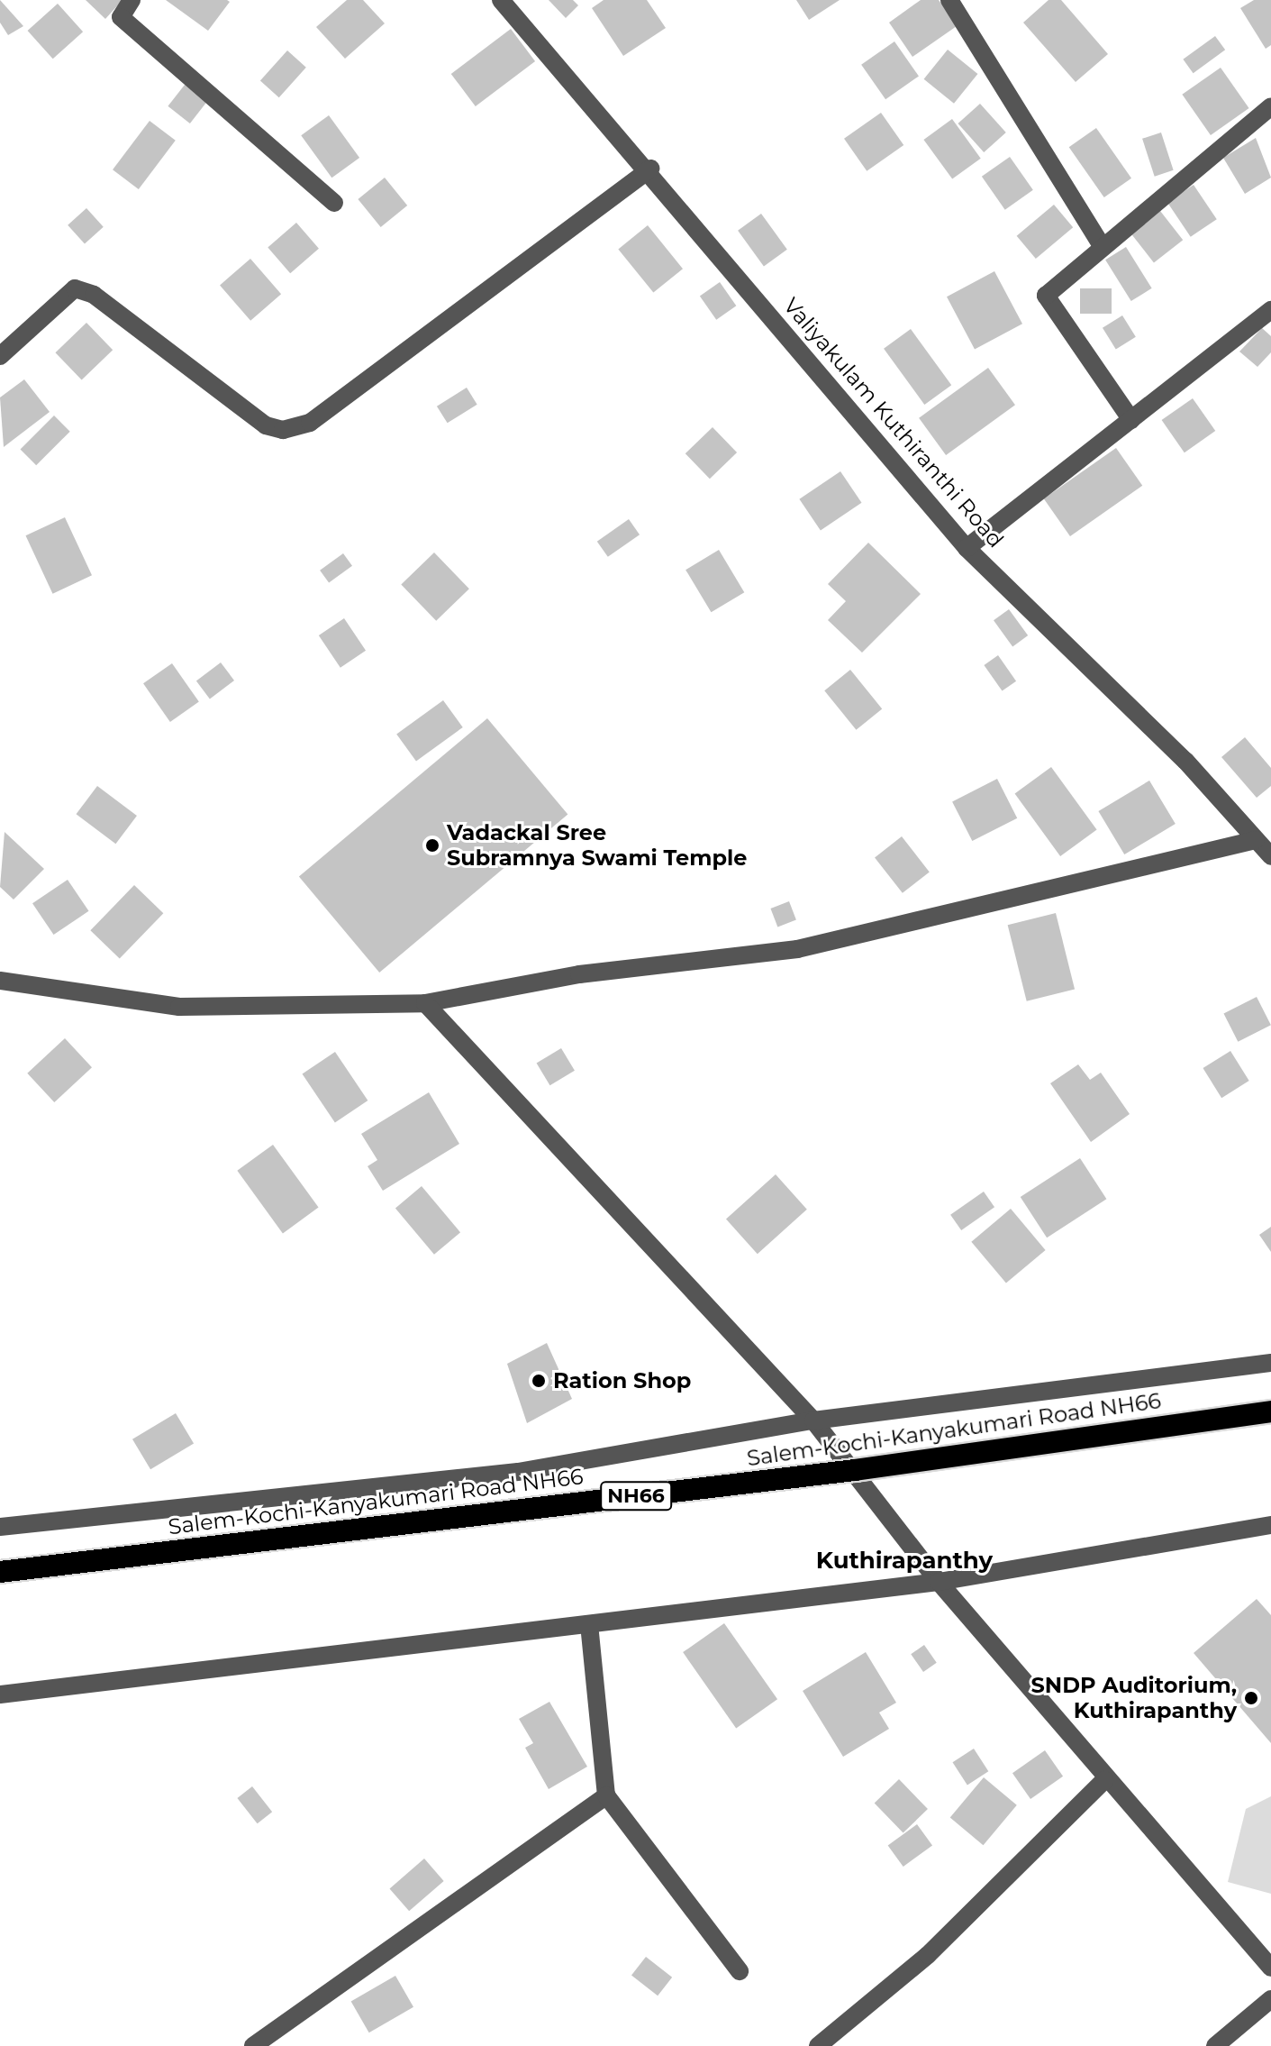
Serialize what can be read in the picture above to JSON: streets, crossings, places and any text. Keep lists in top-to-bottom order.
{
  "streets": {
    "highway": ["Salem-Kochi-Kanyakumari Road NH66", "NH66"],
    "street": ["Valiyakulam Kuthiranthi Road"]
  },
  "districts": ["Kuthirapanthy"],
  "places": ["Vadackal Sree Subramnya Swami Temple", "Ration Shop", "SNDP Auditorium, Kuthirapanthy"]
}
